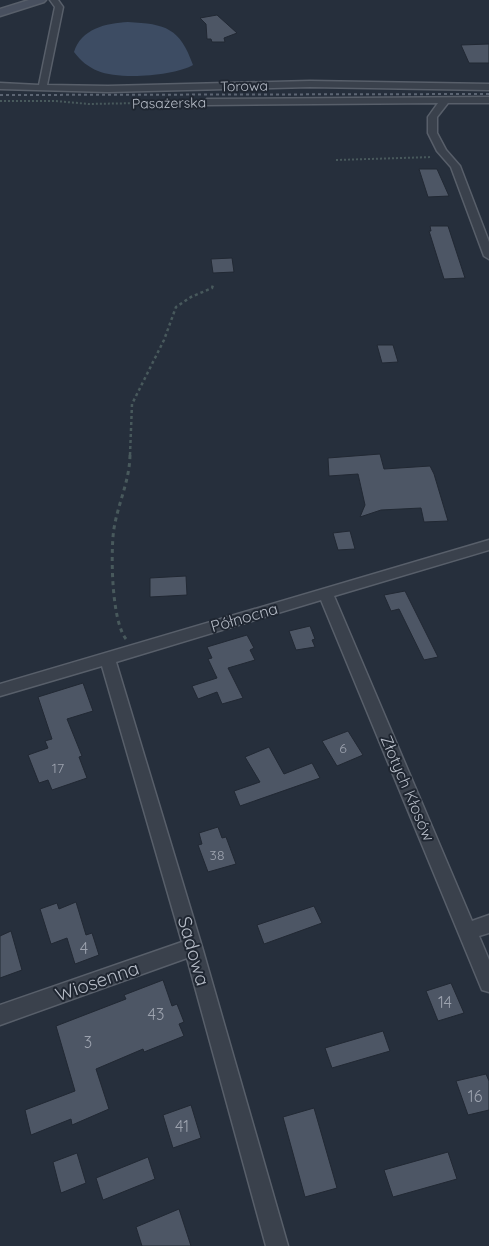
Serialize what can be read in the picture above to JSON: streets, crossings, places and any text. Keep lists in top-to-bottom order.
{
  "streets": {
    "street": [
      "Torowa",
      "Pasażerska",
      "Północna",
      "Złotych Kłosów",
      "Sadowa",
      "Wiosenna"
    ]
  },
  "crossings": [
    ["Północna", "Złotych Kłosów"],
    ["Północna", "Sadowa"],
    ["Sadowa", "Wiosenna"]
  ],
  "house_numbers": [
    "6",
    "17",
    "38",
    "4",
    "14",
    "43",
    "3",
    "16",
    "41"
  ]
}
